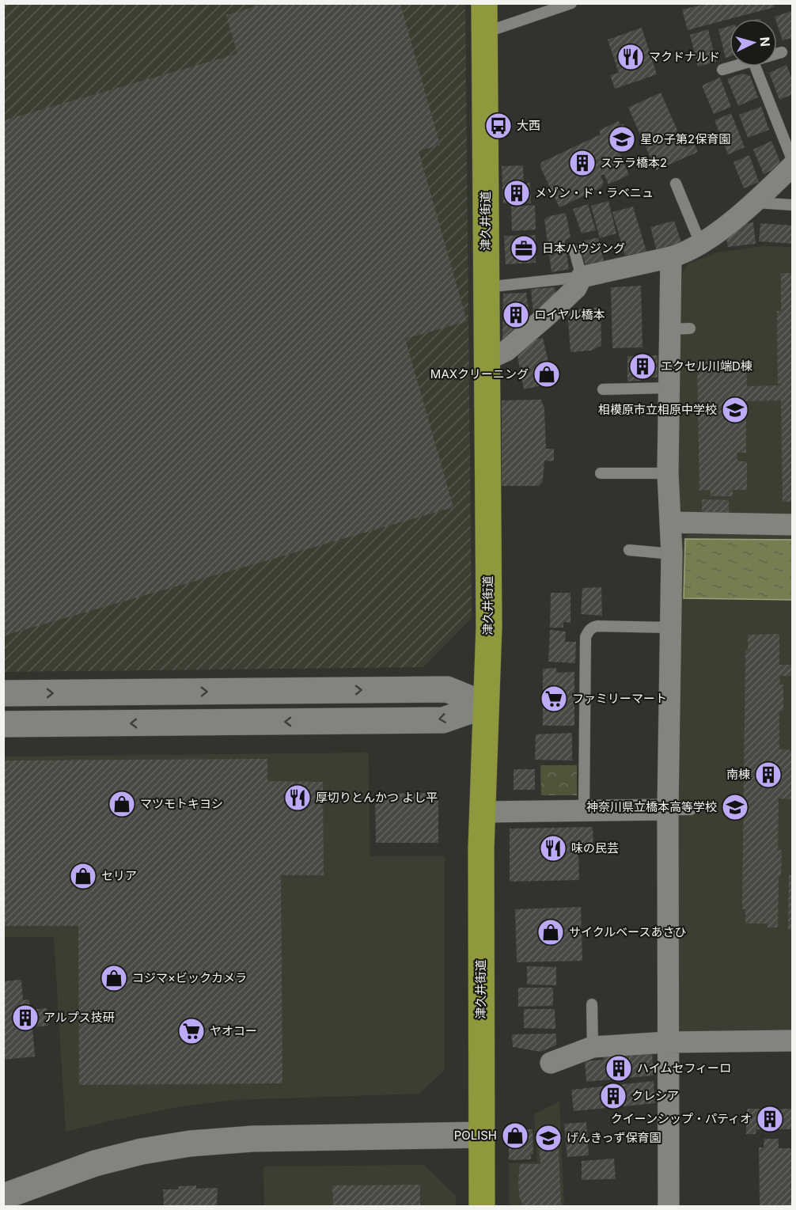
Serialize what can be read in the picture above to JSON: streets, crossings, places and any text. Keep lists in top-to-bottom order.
{
  "streets": {
    "highway": ["津久井街道"]
  },
  "places": {
    "restaurant": ["マクドナルド", "厚切りとんかつ よし平", "味の民芸"],
    "bus stop": ["大西"],
    "school or university": [
      "星の子第2保育園",
      "相模原市立相原中学校",
      "神奈川県立橋本高等学校",
      "げんきっず保育園"
    ],
    "building": [
      "ステラ橋本2",
      "メゾン・ド・ラベニュ",
      "ロイヤル橋本",
      "エクセル川端D棟",
      "南棟",
      "アルプス技研",
      "ハイムセフィーロ",
      "クレシア",
      "クイーンシップ・パティオ"
    ],
    "office": ["日本ハウジング"],
    "shop": [
      "MAXクリーニング",
      "マツモトキヨシ",
      "セリア",
      "サイクルベースあさひ",
      "コジマ×ビックカメラ",
      "POLISH"
    ],
    "supermarket": ["ファミリーマート", "ヤオコー"]
  },
  "north": "right"
}
